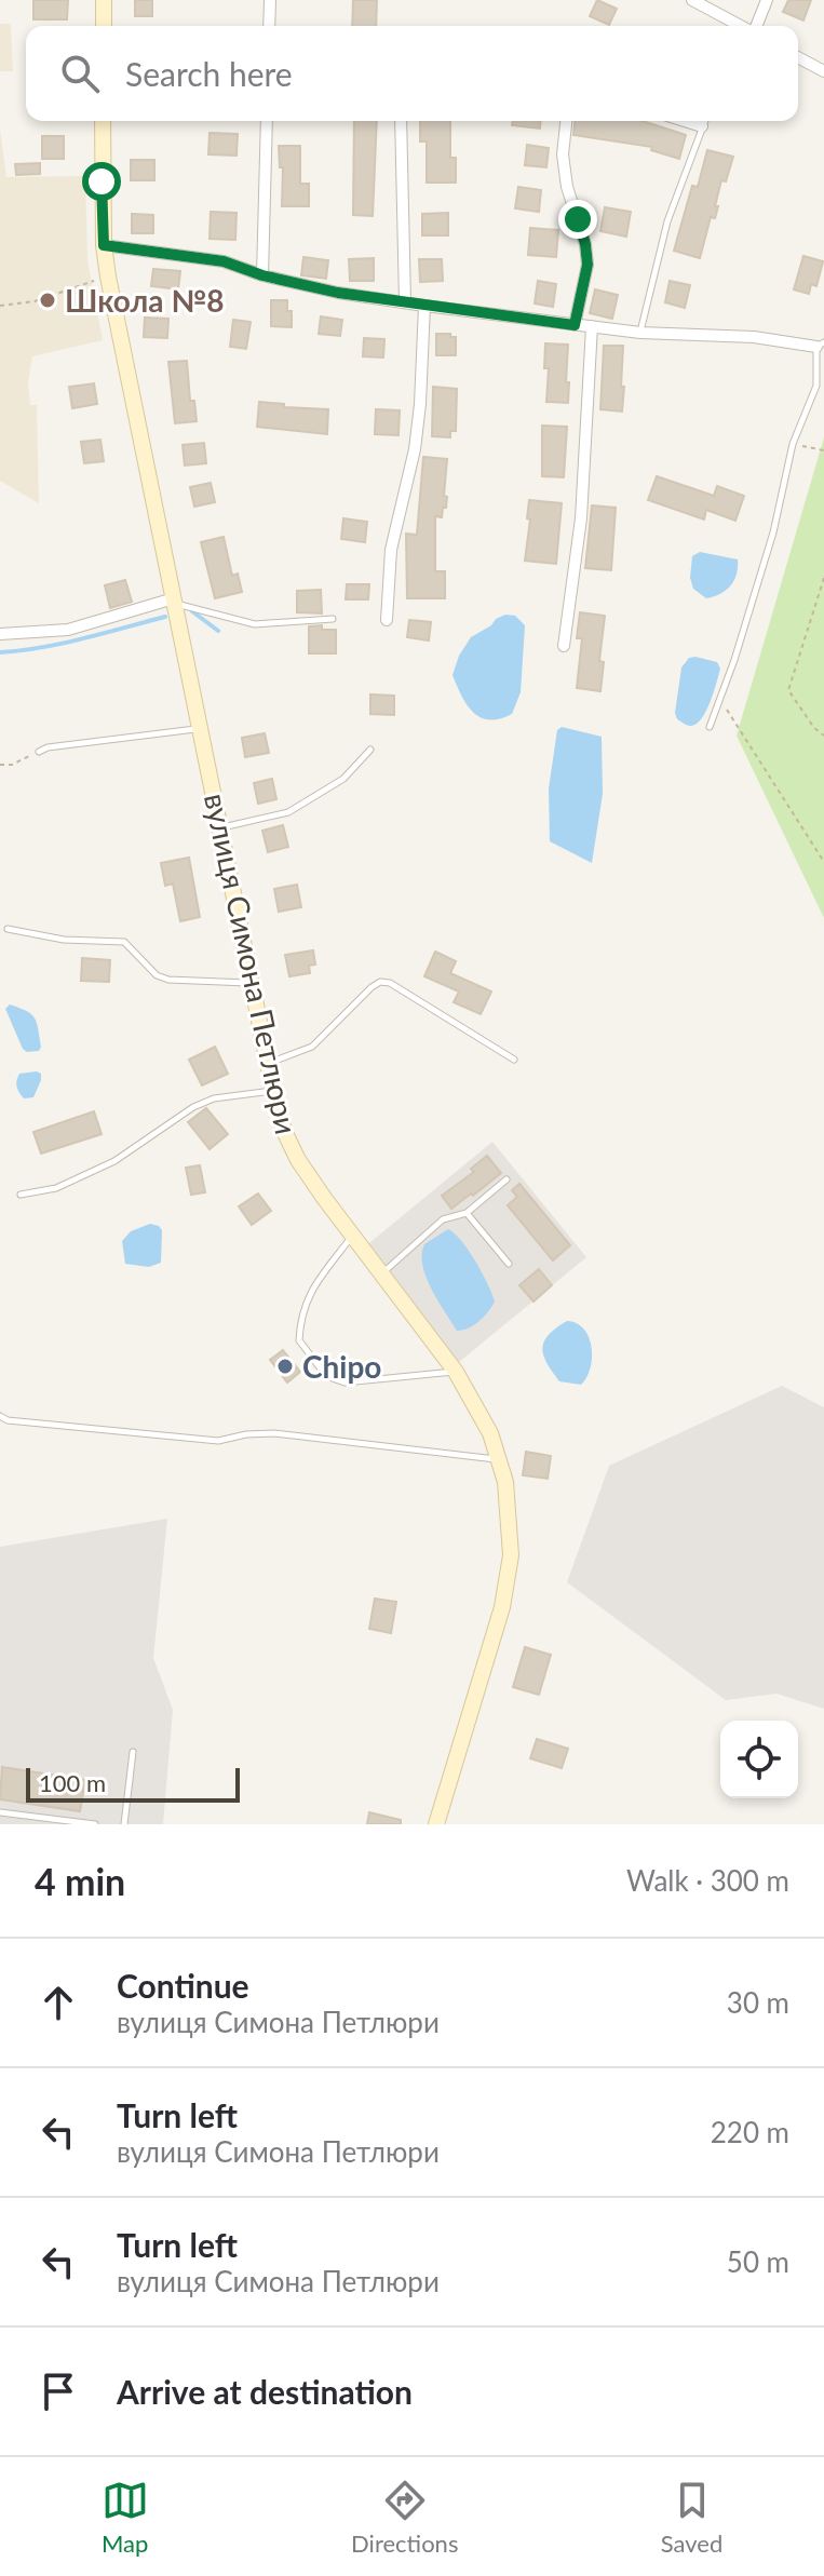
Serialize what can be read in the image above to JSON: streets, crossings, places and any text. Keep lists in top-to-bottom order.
{
  "streets": {
    "main road": ["вулиця Симона Петлюри"]
  },
  "places": ["Школа №8", "Chipo"],
  "scale_bar": "100 m",
  "page": {
    "search": "Search here",
    "scale": "100 m",
    "heading": ["4 min", "Walk · 300 m"],
    "list": [
      ["Continue", "вулиця Симона Петлюри", "30 m"],
      ["Turn left", "вулиця Симона Петлюри", "220 m"],
      ["Turn left", "вулиця Симона Петлюри", "50 m"],
      "Arrive at destination"
    ],
    "nav": ["Map", "Directions", "Saved"]
  }
}
